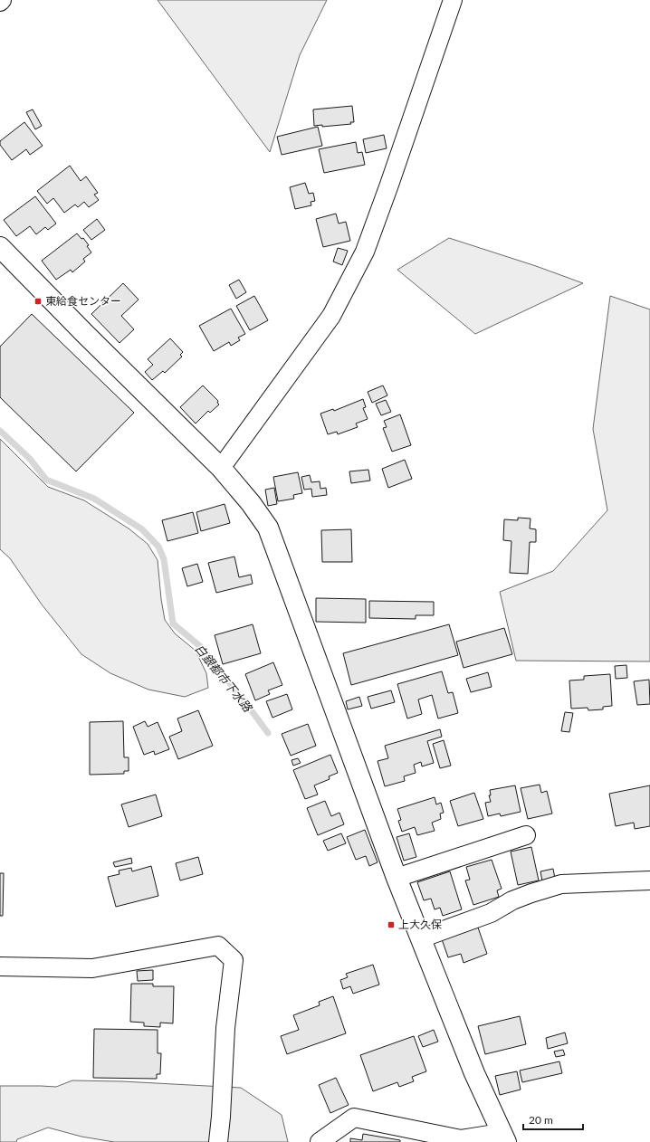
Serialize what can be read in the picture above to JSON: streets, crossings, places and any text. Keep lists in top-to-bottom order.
{
  "water": ["白銀都市下水路"],
  "places": {
    "transit": ["東給食センター", "上大久保"]
  },
  "scale_bar": "20 m"
}
